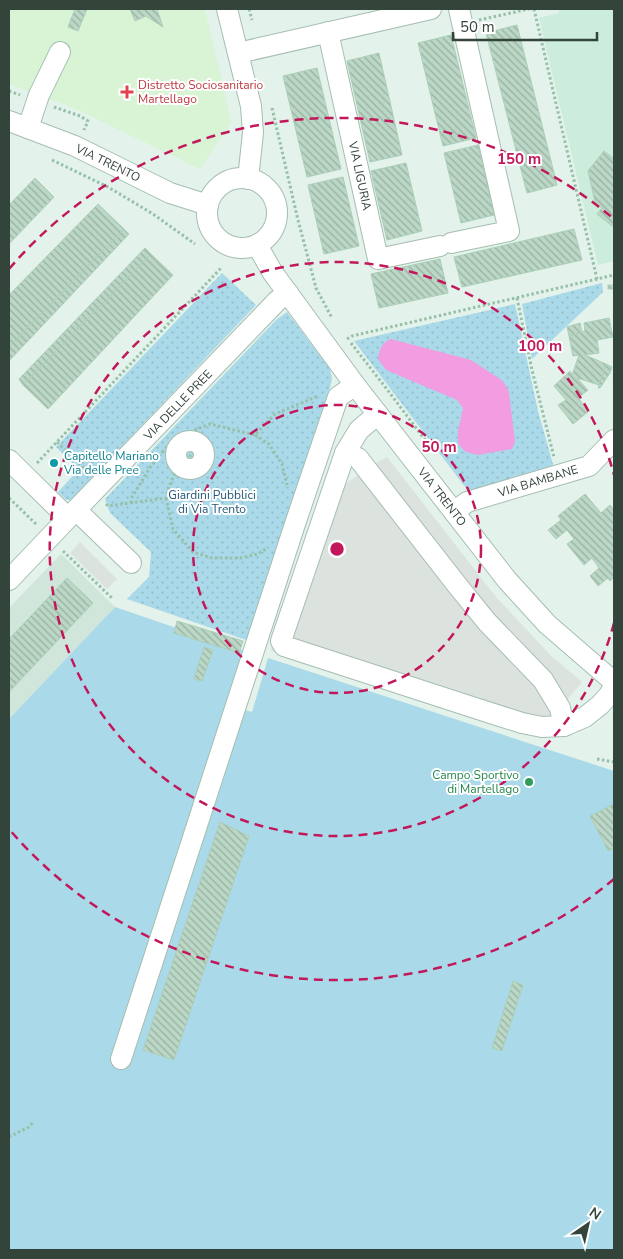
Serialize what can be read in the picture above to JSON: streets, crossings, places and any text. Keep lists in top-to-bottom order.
{
  "streets": {
    "street": [
      "VIA TRENTO",
      "VIA LIGURIA",
      "VIA DELLE PREE",
      "VIA BAMBANE"
    ]
  },
  "crossings": [
    ["VIA TRENTO", "VIA DELLE PREE"],
    ["VIA TRENTO", "VIA BAMBANE"]
  ],
  "parks": ["Giardini Pubblici di Via Trento"],
  "places": {
    "health": ["Distretto Sociosanitario Martellago"],
    "other": ["Capitello Mariano Via delle Pree", "Campo Sportivo di Martellago"]
  },
  "scale_bar": "50 m",
  "north": "top right",
  "rings": ["150 m", "100 m", "50 m"]
}
